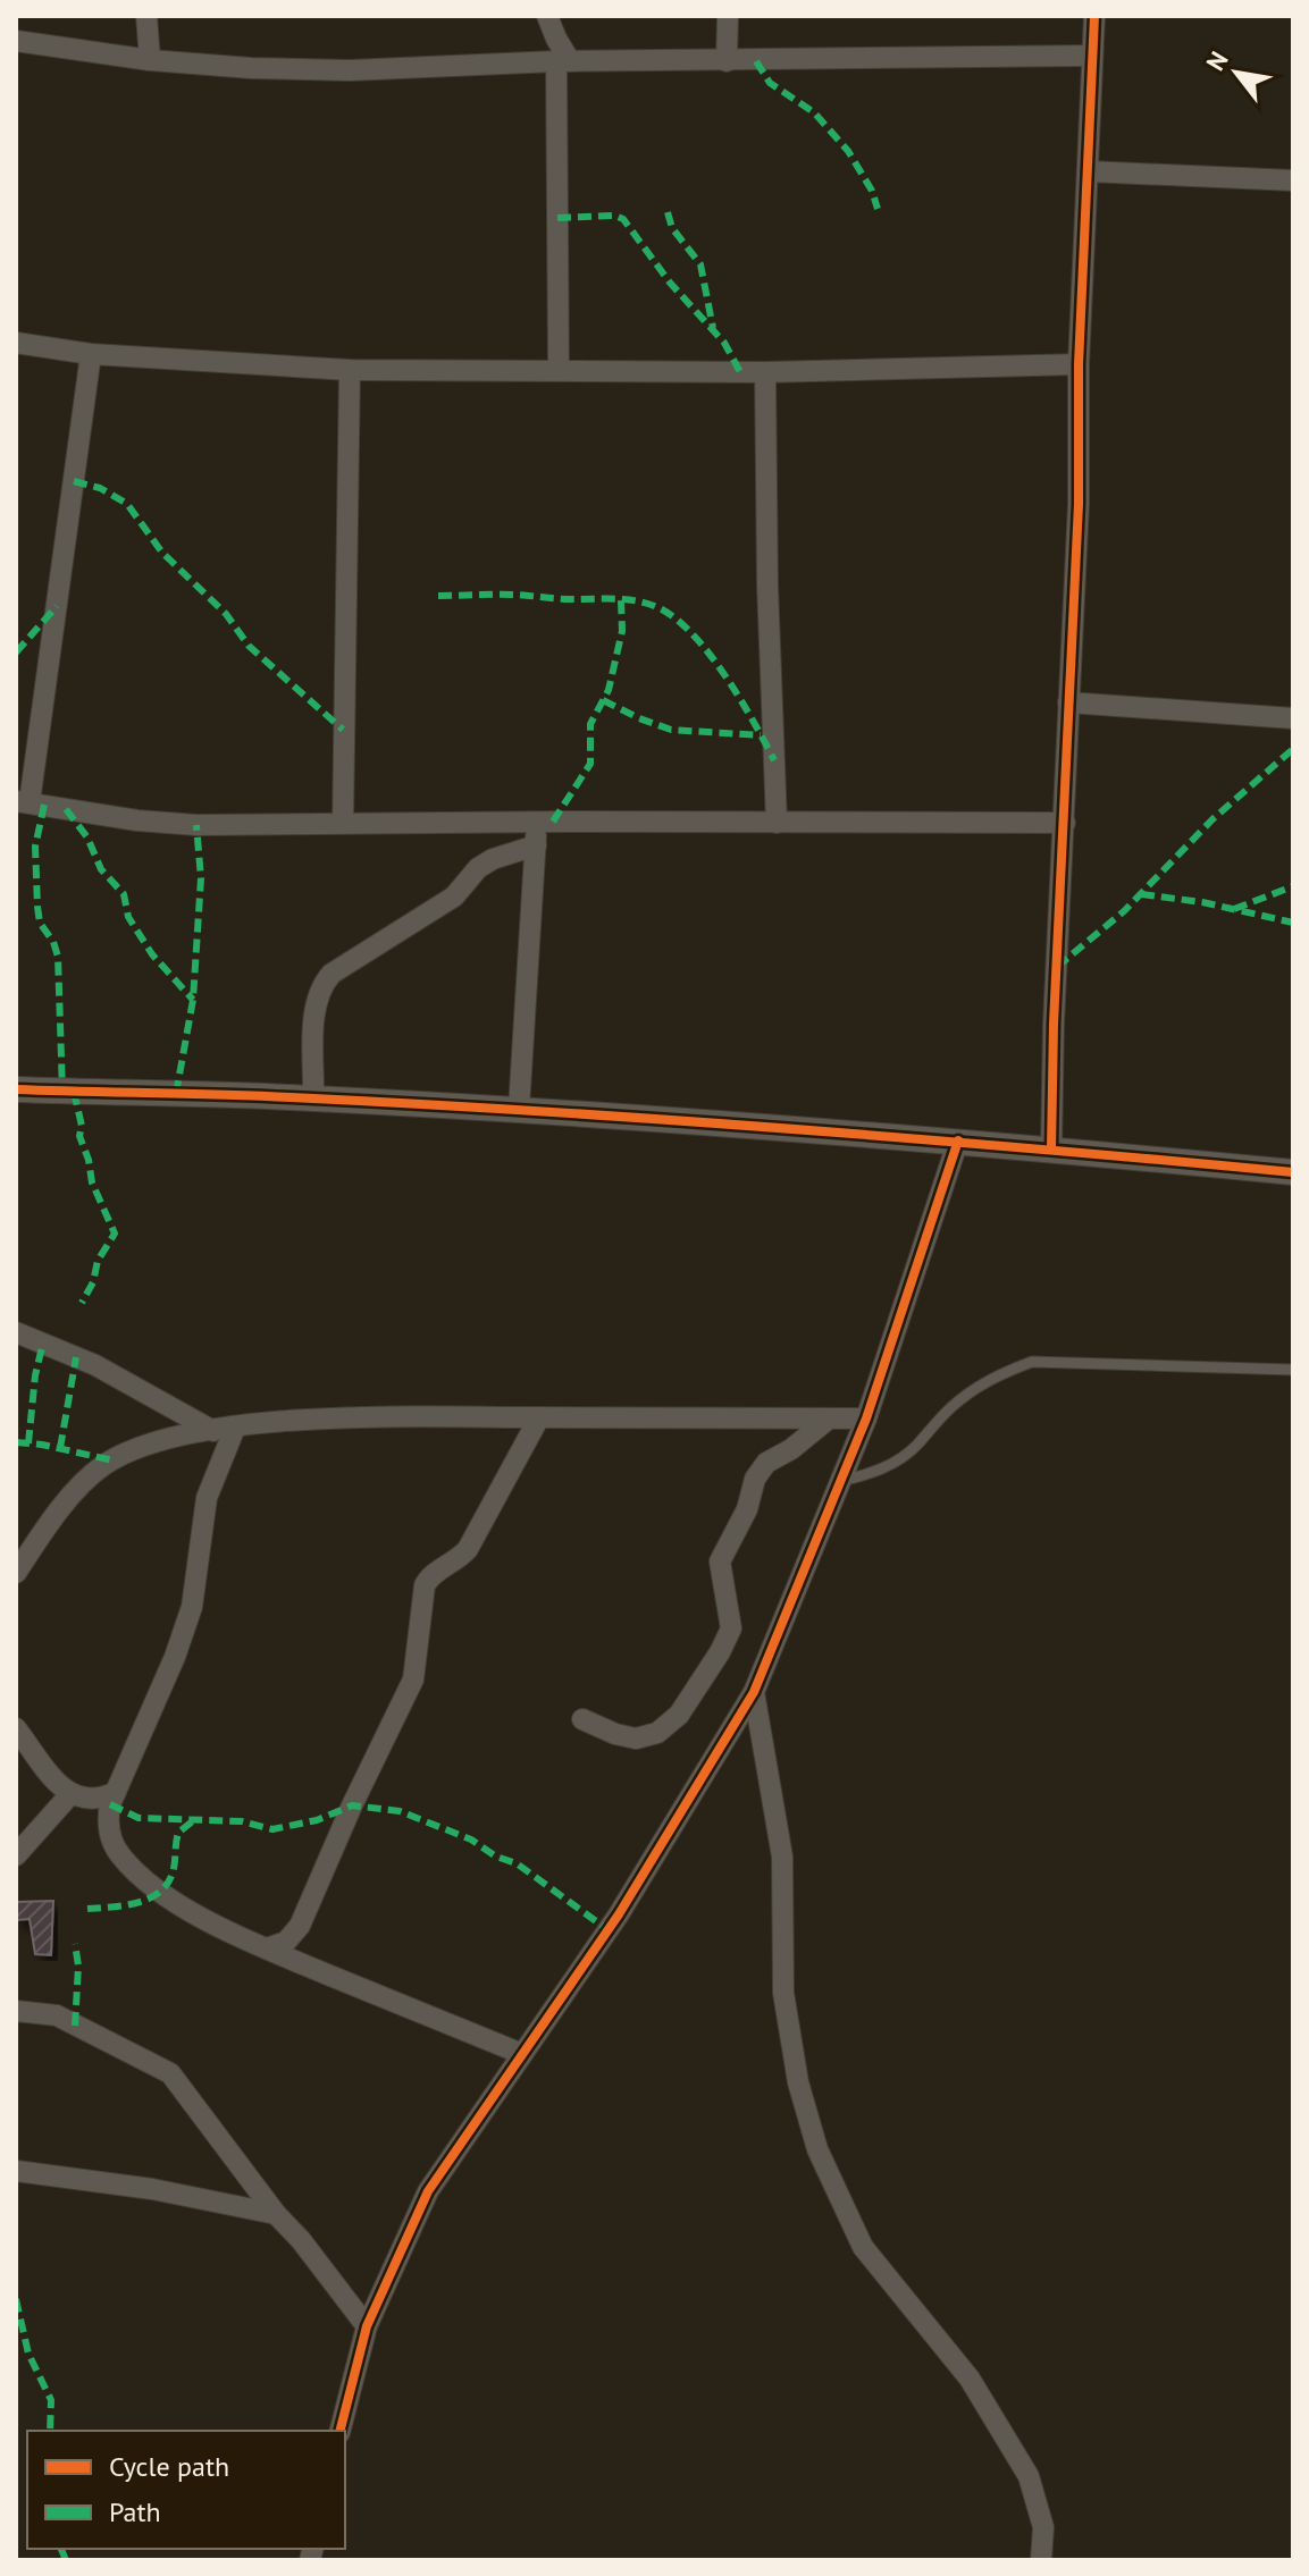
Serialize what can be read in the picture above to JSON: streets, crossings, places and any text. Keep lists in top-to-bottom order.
{
  "legend": ["Cycle path", "Path"],
  "north": "top left"
}
